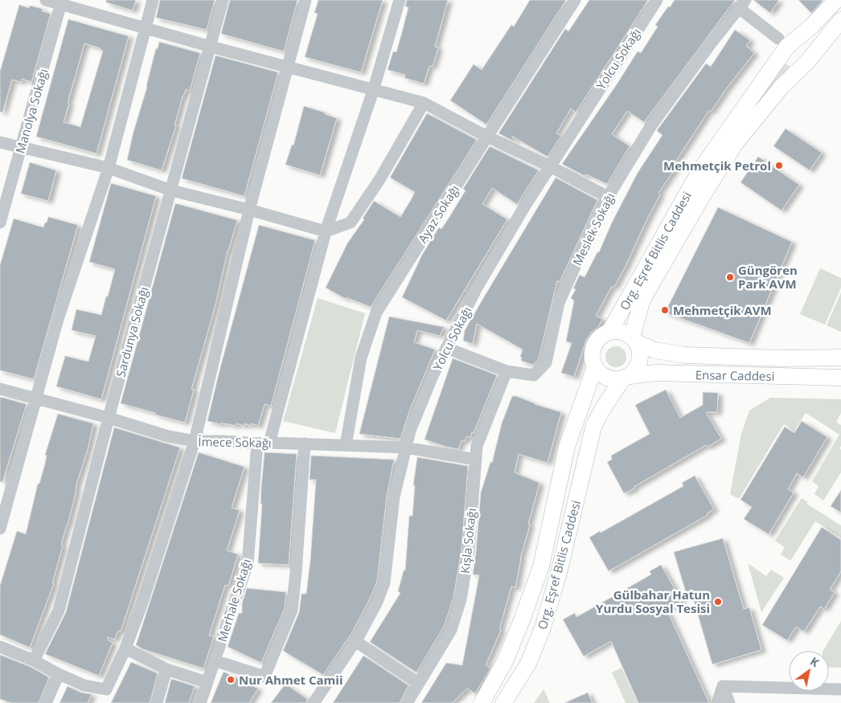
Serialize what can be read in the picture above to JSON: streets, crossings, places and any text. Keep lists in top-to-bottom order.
{
  "streets": {
    "street": [
      "Yolcu Sokağı",
      "Manolya Sokağı",
      "Ayaz Sokağı",
      "Meslek Sokağı",
      "Org. Eşref Bitlis Caddesi",
      "Sardunya Sokağı",
      "Ensar Caddesi",
      "İmece Sokağı",
      "Kışla Sokağı",
      "Merhale Sokağı"
    ]
  },
  "crossings": [
    ["Yolcu Sokağı", "Meslek Sokağı"],
    ["Yolcu Sokağı", "İmece Sokağı"],
    ["Ayaz Sokağı", "İmece Sokağı"],
    ["Meslek Sokağı", "Kışla Sokağı"],
    ["Org. Eşref Bitlis Caddesi", "Ensar Caddesi"],
    ["Sardunya Sokağı", "İmece Sokağı"],
    ["İmece Sokağı", "Kışla Sokağı"],
    ["İmece Sokağı", "Merhale Sokağı"]
  ],
  "places": [
    "Mehmetçik Petrol",
    "Güngören Park AVM",
    "Mehmetçik AVM",
    "Gülbahar Hatun Yurdu Sosyal Tesisi",
    "Nur Ahmet Camii"
  ],
  "north": "top right"
}
